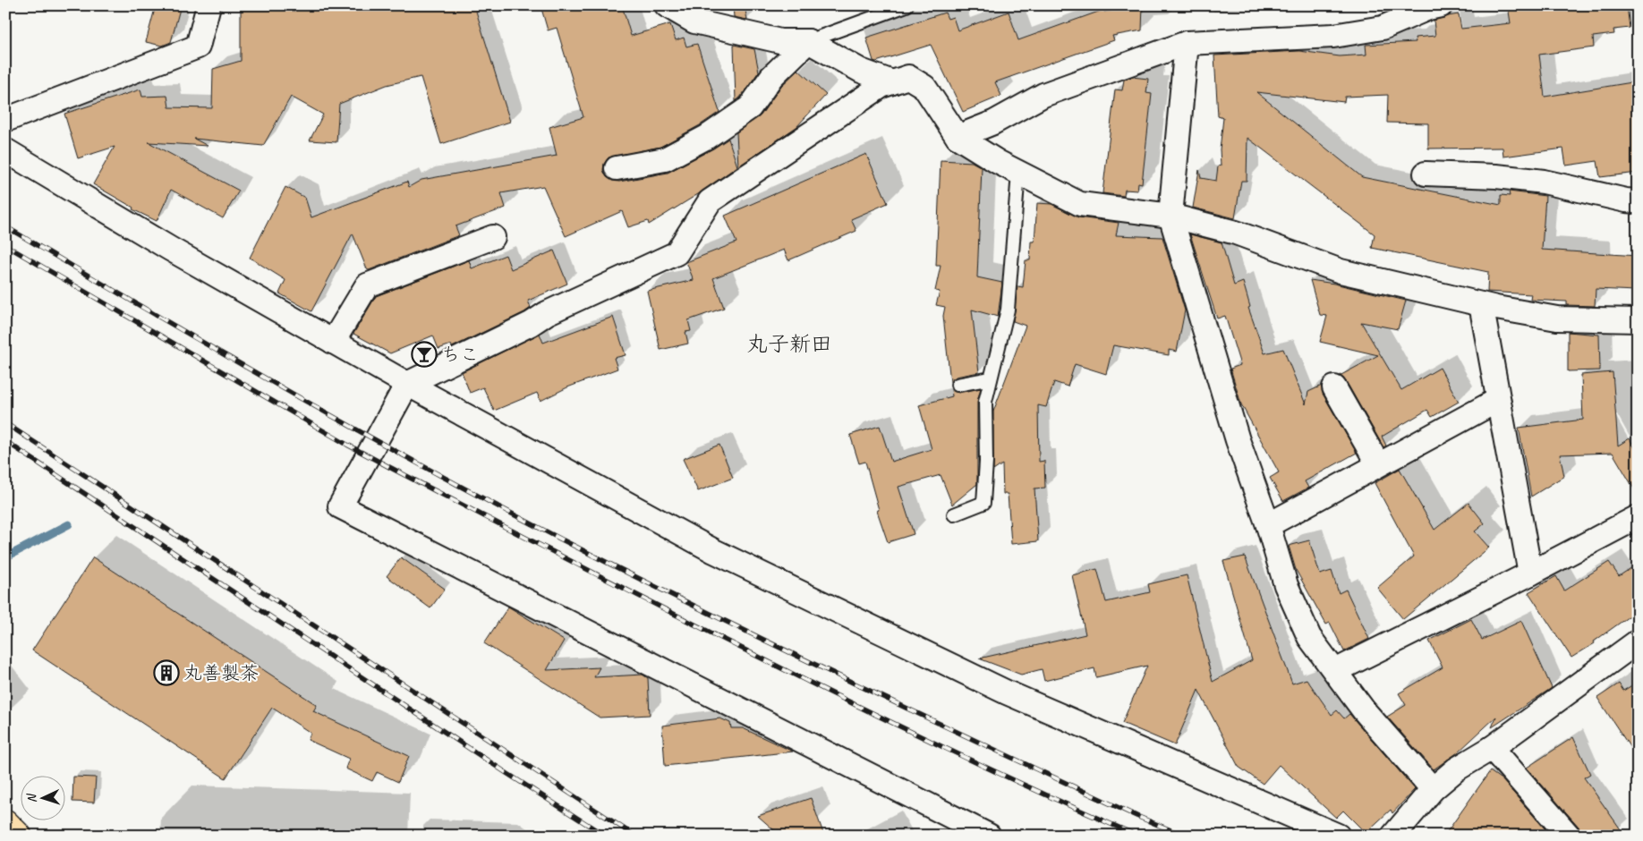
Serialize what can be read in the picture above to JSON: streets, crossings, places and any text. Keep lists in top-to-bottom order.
{
  "districts": ["丸子新田"],
  "places": {
    "bar": ["ちこ"],
    "building": ["丸善製茶"]
  },
  "north": "left"
}
